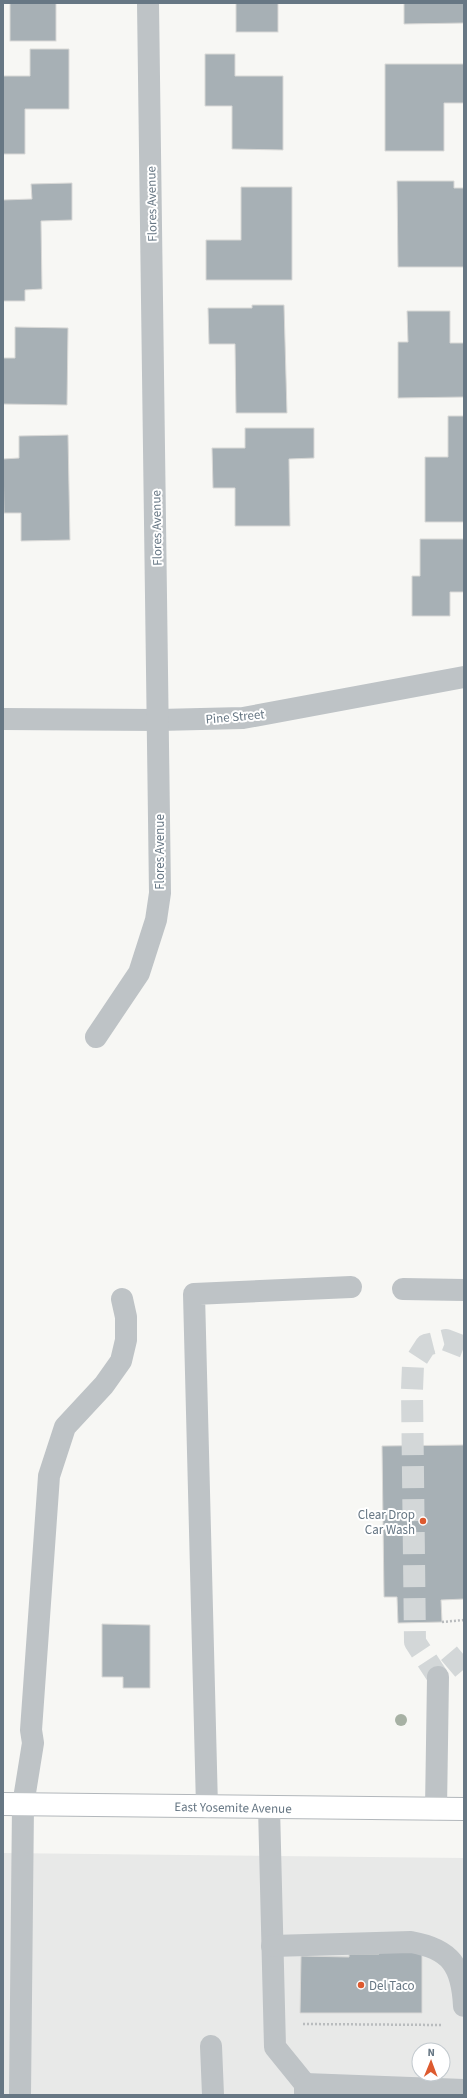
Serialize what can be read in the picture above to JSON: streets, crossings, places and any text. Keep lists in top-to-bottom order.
{
  "streets": {
    "main road": ["East Yosemite Avenue"],
    "street": ["Flores Avenue", "Pine Street"]
  },
  "crossings": [
    ["Flores Avenue", "Pine Street"]
  ],
  "places": ["Clear Drop Car Wash", "Del Taco"],
  "north": "top"
}
